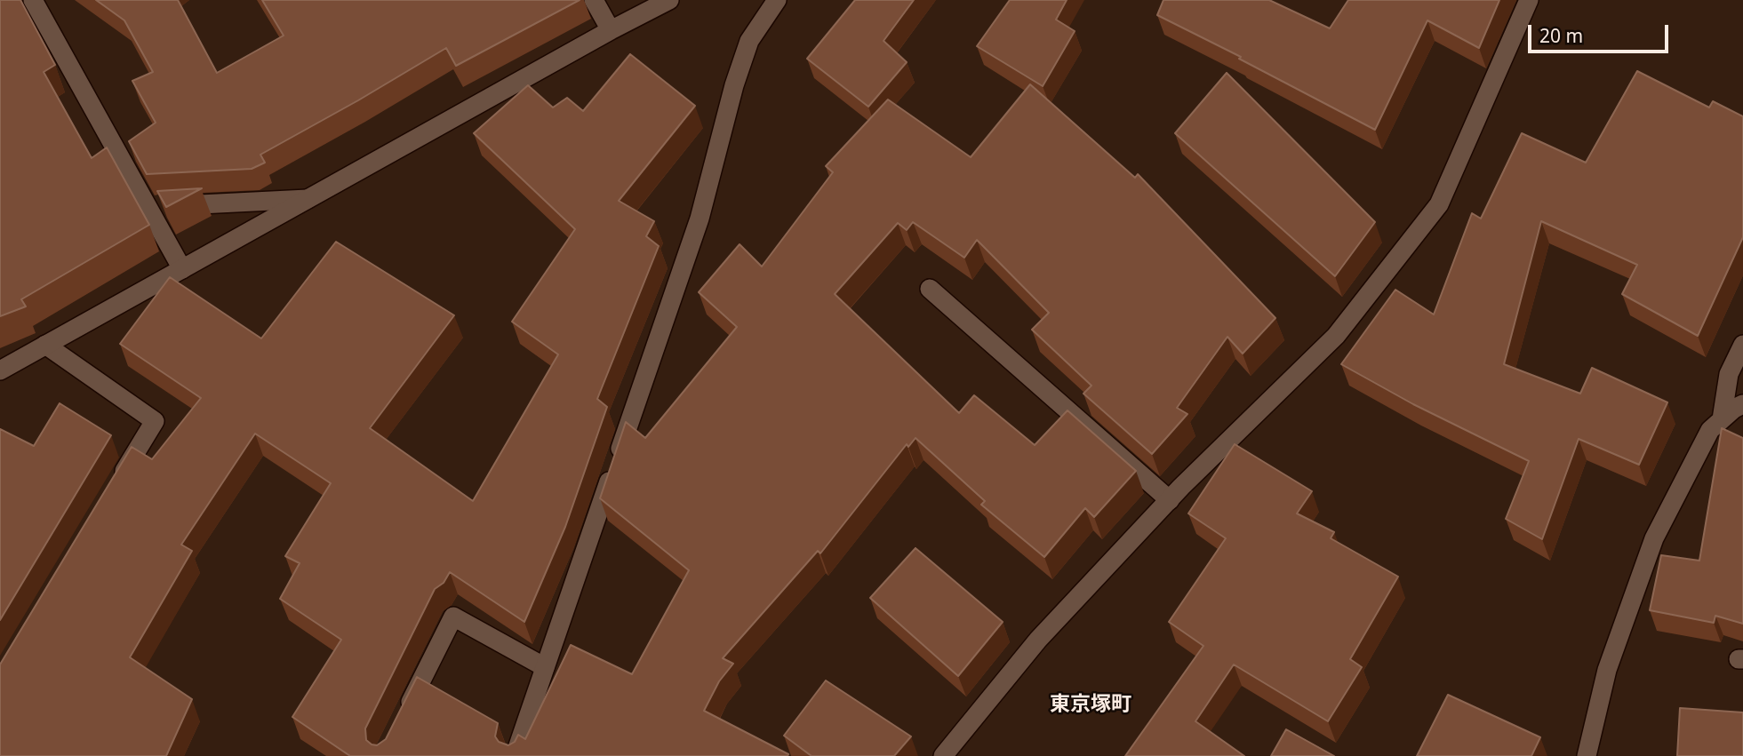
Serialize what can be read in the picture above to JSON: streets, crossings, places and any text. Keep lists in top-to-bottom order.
{
  "districts": ["東京塚町"],
  "scale_bar": "20 m"
}
